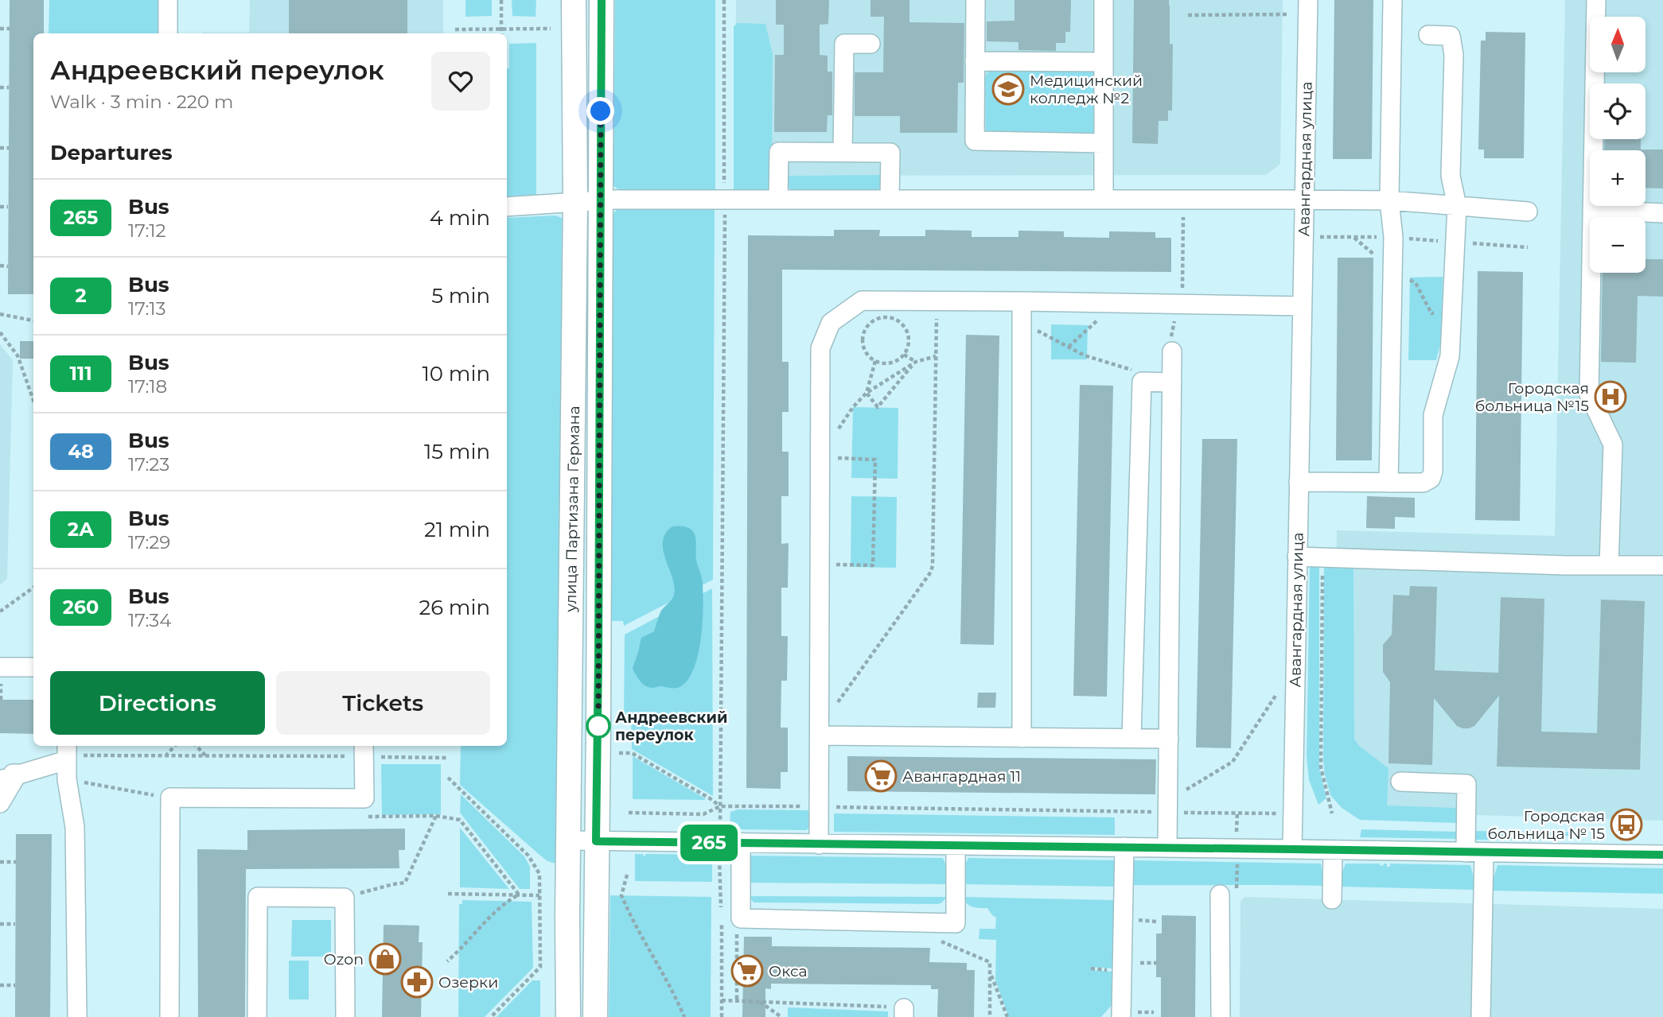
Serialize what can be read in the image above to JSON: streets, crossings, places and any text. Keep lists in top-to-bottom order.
{
  "streets": {
    "main road": ["улица Партизана Германа"],
    "street": ["Авангардная улица"]
  },
  "places": {
    "school or university": ["Медицинский колледж №2"],
    "hospital": ["Городская больница №15"],
    "other": ["Андреевский переулок"],
    "supermarket": ["Авангардная 11", "Окса"],
    "bus stop": ["Городская больница № 15"],
    "shop": ["Ozon"],
    "pharmacy": ["Озерки"]
  },
  "lines": ["bus line 265"],
  "north": "top",
  "page": {
    "on_map": "265",
    "map_buttons": ["+", "−"],
    "heading": [
      ["Андреевский переулок", "Walk · 3 min · 220 m"],
      "Departures"
    ],
    "list": [
      {
        "mark": "265",
        "name": "Bus",
        "note": "17:12",
        "value": "4 min"
      },
      {
        "mark": "2",
        "name": "Bus",
        "note": "17:13",
        "value": "5 min"
      },
      {
        "mark": "111",
        "name": "Bus",
        "note": "17:18",
        "value": "10 min"
      },
      {
        "mark": "48",
        "name": "Bus",
        "note": "17:23",
        "value": "15 min"
      },
      {
        "mark": "2А",
        "name": "Bus",
        "note": "17:29",
        "value": "21 min"
      },
      {
        "mark": "260",
        "name": "Bus",
        "note": "17:34",
        "value": "26 min"
      }
    ],
    "buttons": ["Directions", "Tickets"]
  }
}
